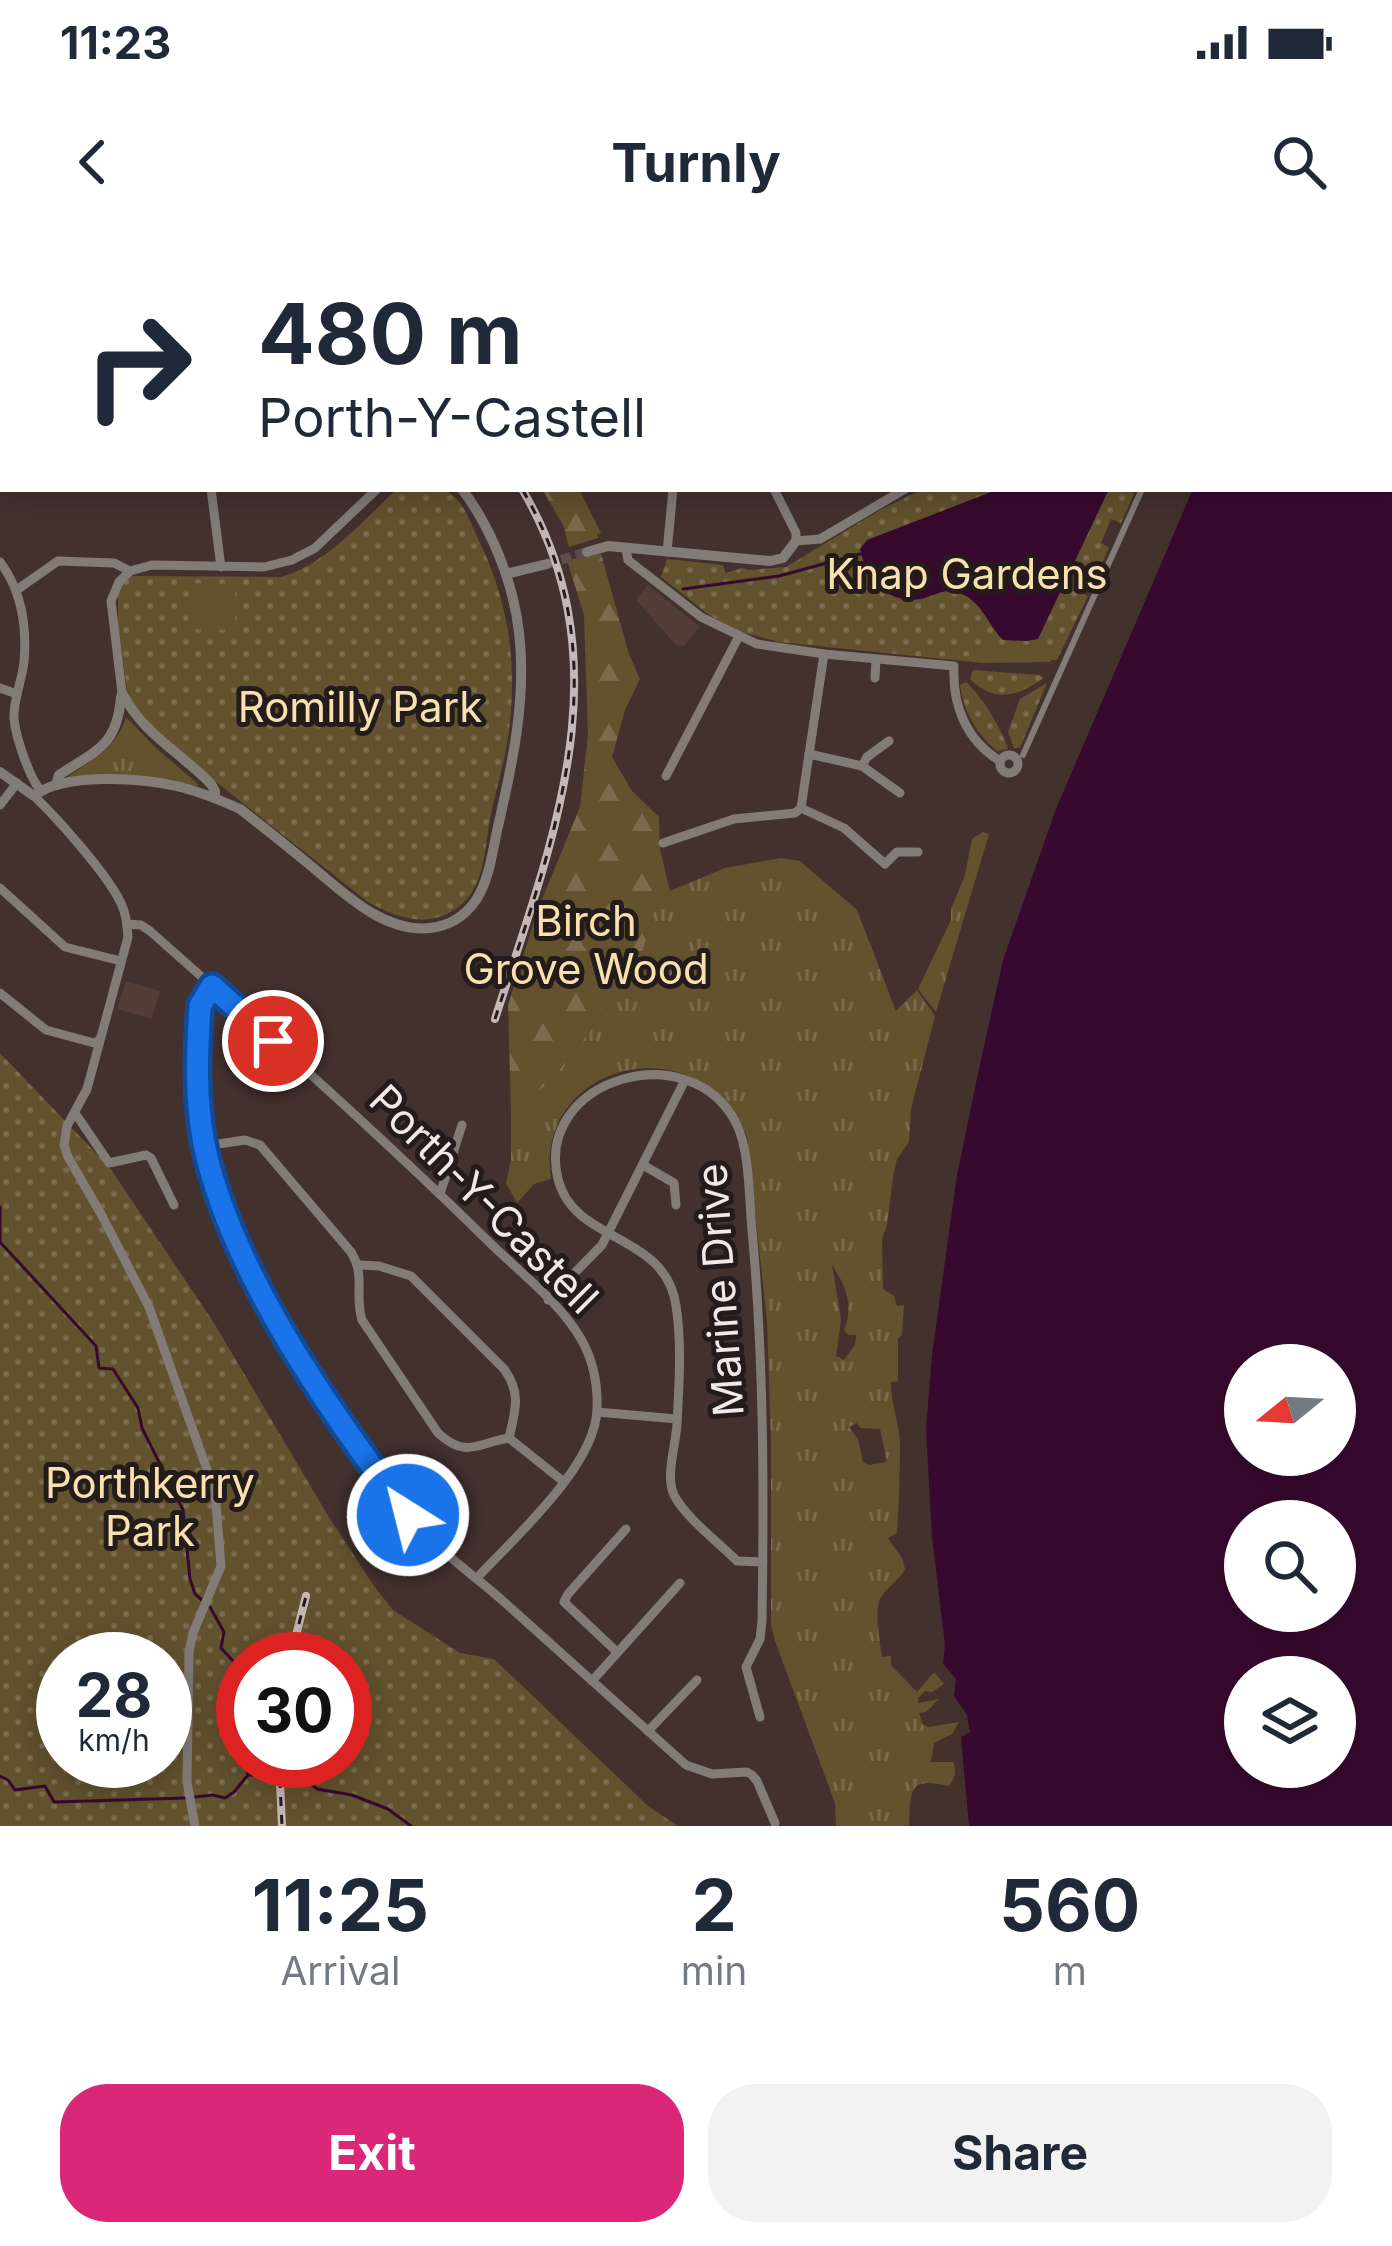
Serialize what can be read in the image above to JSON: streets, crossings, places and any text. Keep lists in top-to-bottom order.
{
  "streets": {
    "street": ["Porth-Y-Castell", "Marine Drive"]
  },
  "parks": [
    "Knap Gardens",
    "Romilly Park",
    "Birch Grove Wood",
    "Porthkerry Park"
  ],
  "north": "left",
  "page": {
    "status": "11:23",
    "header": "Turnly",
    "turn": ["480 m", "Porth-Y-Castell"],
    "speed": "28 km/h",
    "limit": "30",
    "eta": [
      "11:25",
      "Arrival",
      "2",
      "min",
      "560",
      "m"
    ],
    "buttons": ["Exit", "Share"]
  }
}
